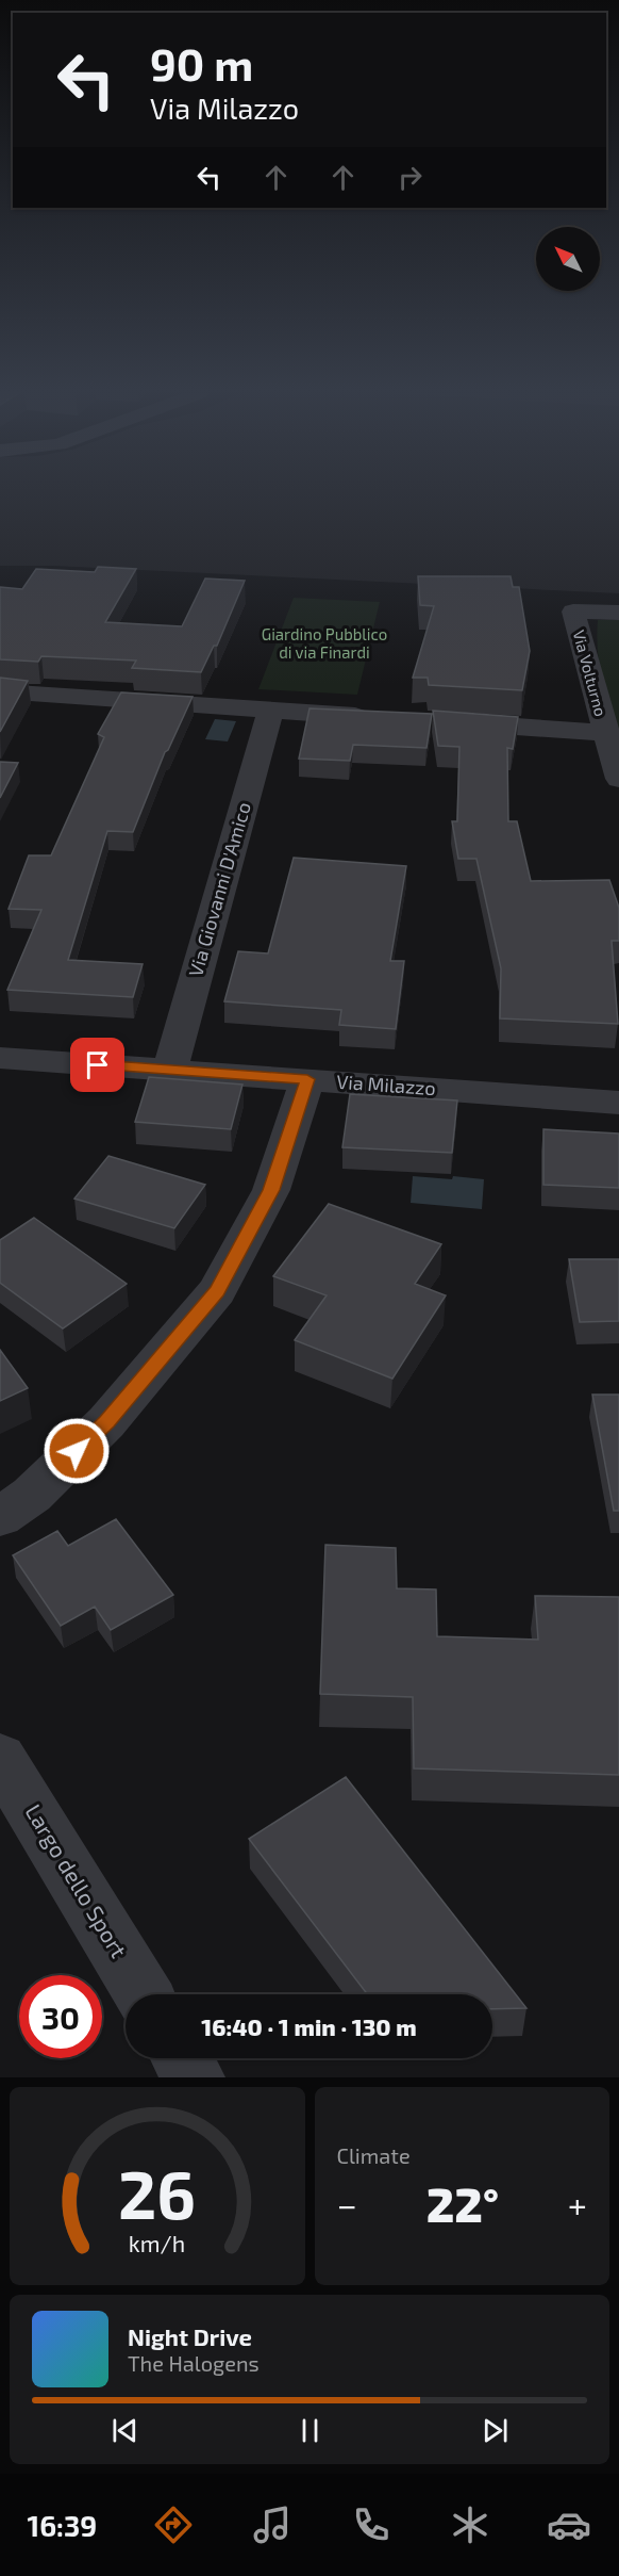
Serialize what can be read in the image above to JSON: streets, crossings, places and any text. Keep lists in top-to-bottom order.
{
  "streets": {
    "street": [
      "Via Volturno",
      "Via Giovanni D'Amico",
      "Via Milazzo",
      "Largo dello Sport"
    ]
  },
  "crossings": [
    ["Via Giovanni D'Amico", "Via Milazzo"]
  ],
  "parks": ["Giardino Pubblico di via Finardi"],
  "north": "top left",
  "page": {
    "turn": ["90 m", "Via Milazzo"],
    "limit": "30",
    "trip": "16:40 · 1 min · 130 m",
    "tile": "Climate",
    "heat": ["−", "22°", "+"],
    "song": ["Night Drive", "The Halogens"],
    "tabs": "16:39",
    "gauge": ["26", "km/h"]
  }
}
